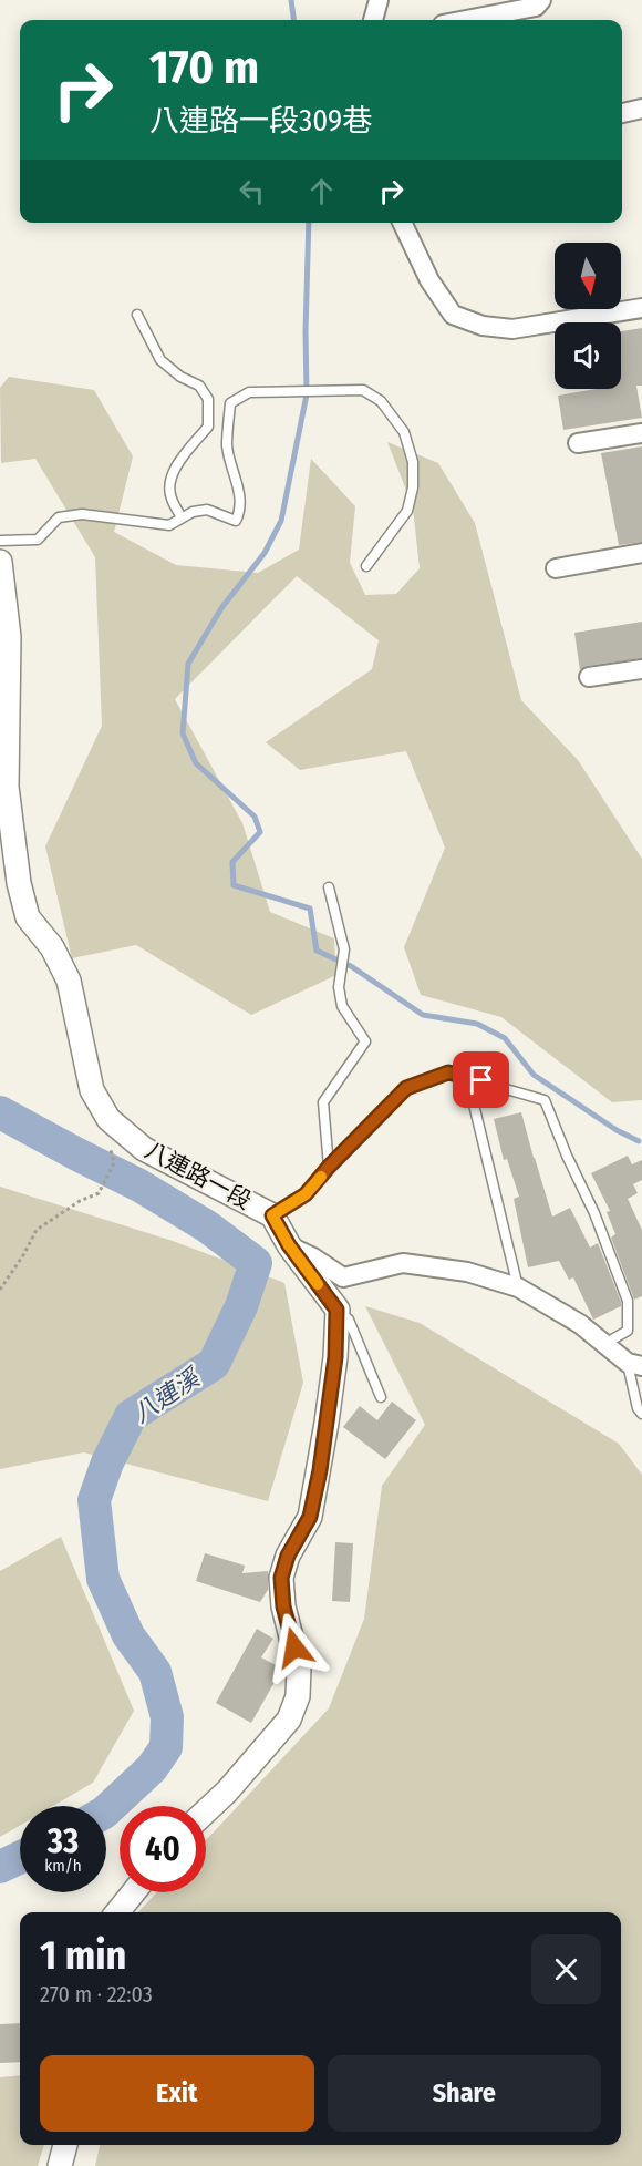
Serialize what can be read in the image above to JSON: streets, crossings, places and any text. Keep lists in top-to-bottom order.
{
  "streets": {
    "street": ["八連路一段"]
  },
  "water": ["八連溪"],
  "north": "bottom",
  "page": {
    "turn": ["170 m", "八連路一段309巷"],
    "speed": "33 km/h",
    "limit": "40",
    "heading": ["1 min", "270 m · 22:03"],
    "buttons": ["Exit", "Share"]
  }
}
